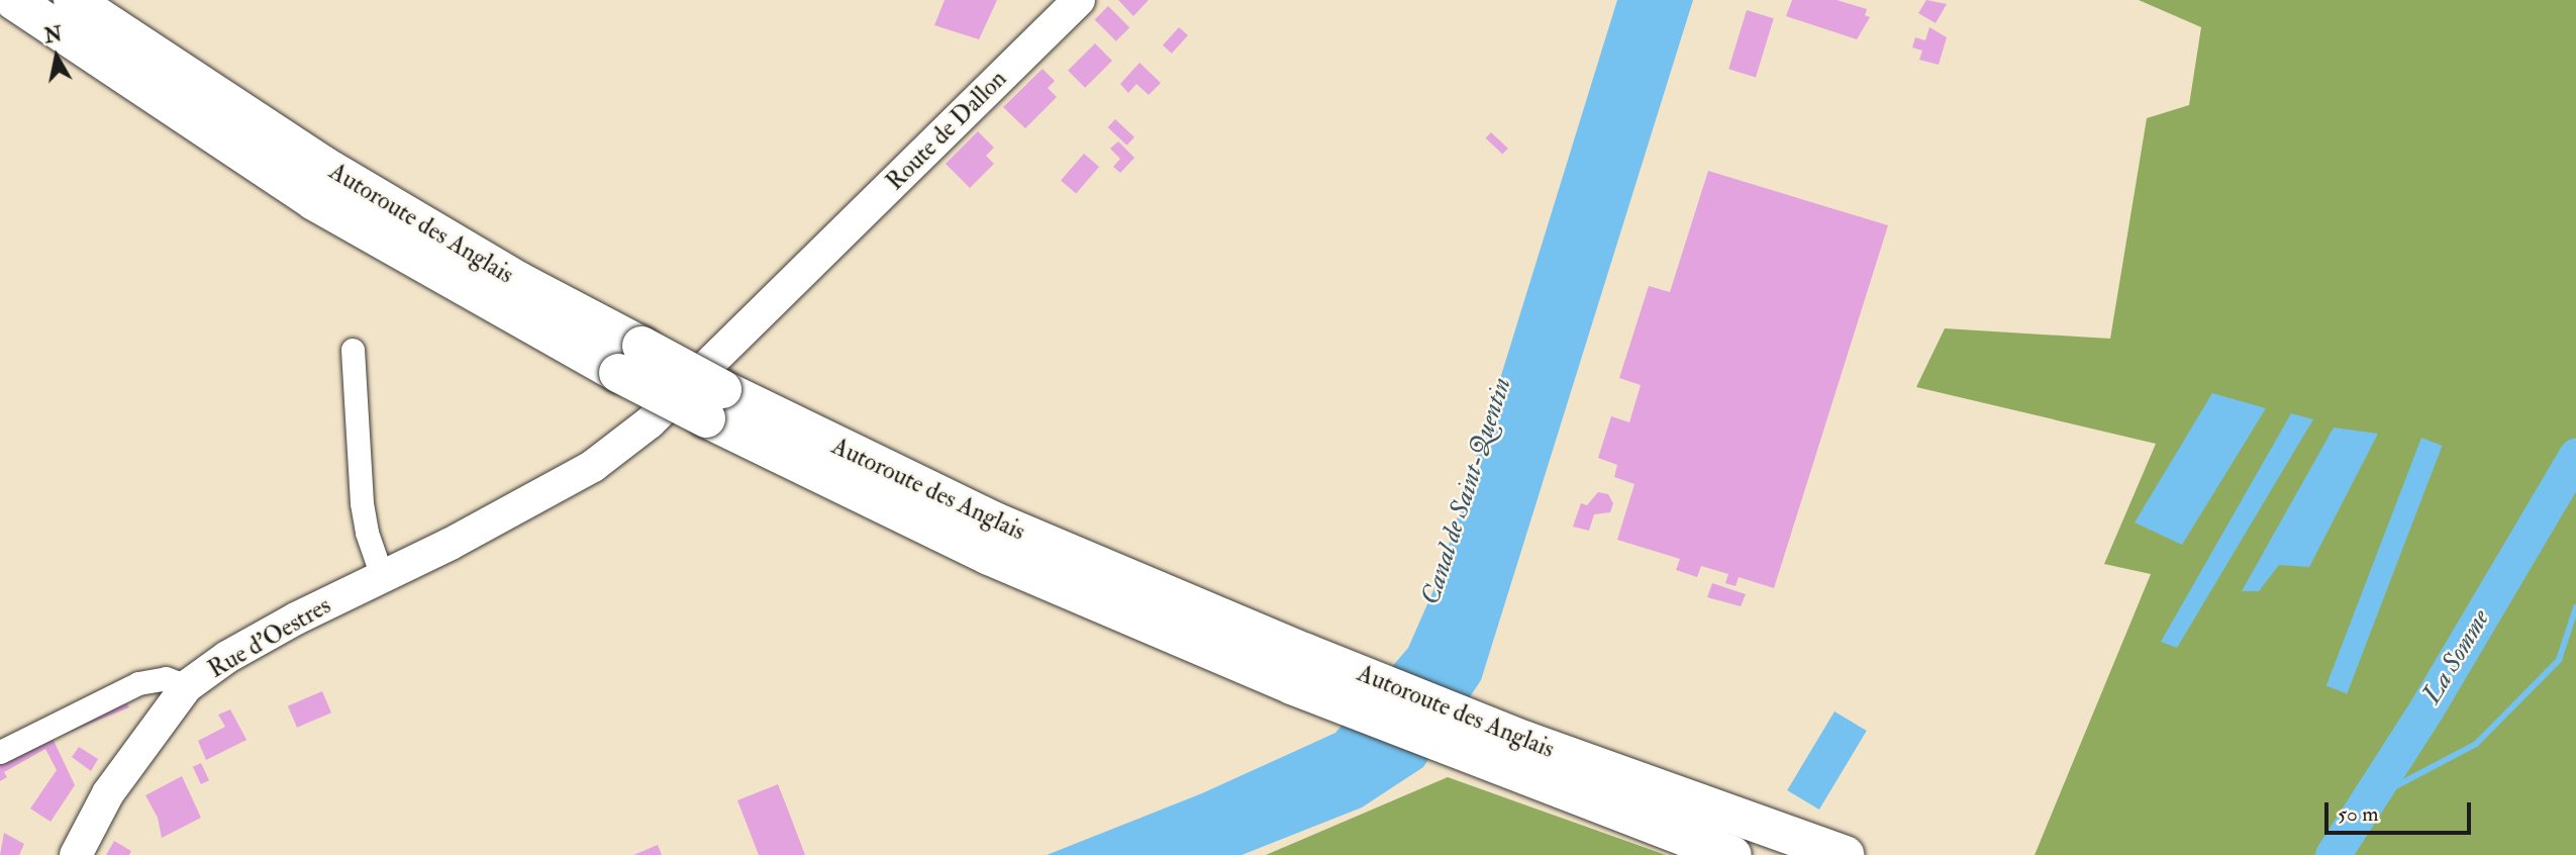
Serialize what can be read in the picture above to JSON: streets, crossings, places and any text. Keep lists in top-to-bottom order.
{
  "streets": {
    "highway": ["Autoroute des Anglais"],
    "street": ["Route de Dallon", "Rue d'Oestres"]
  },
  "crossings": [
    ["Route de Dallon", "Rue d'Oestres"]
  ],
  "water": ["Canal de Saint-Quentin", "La Somme"],
  "scale_bar": "50 m",
  "north": "top"
}
